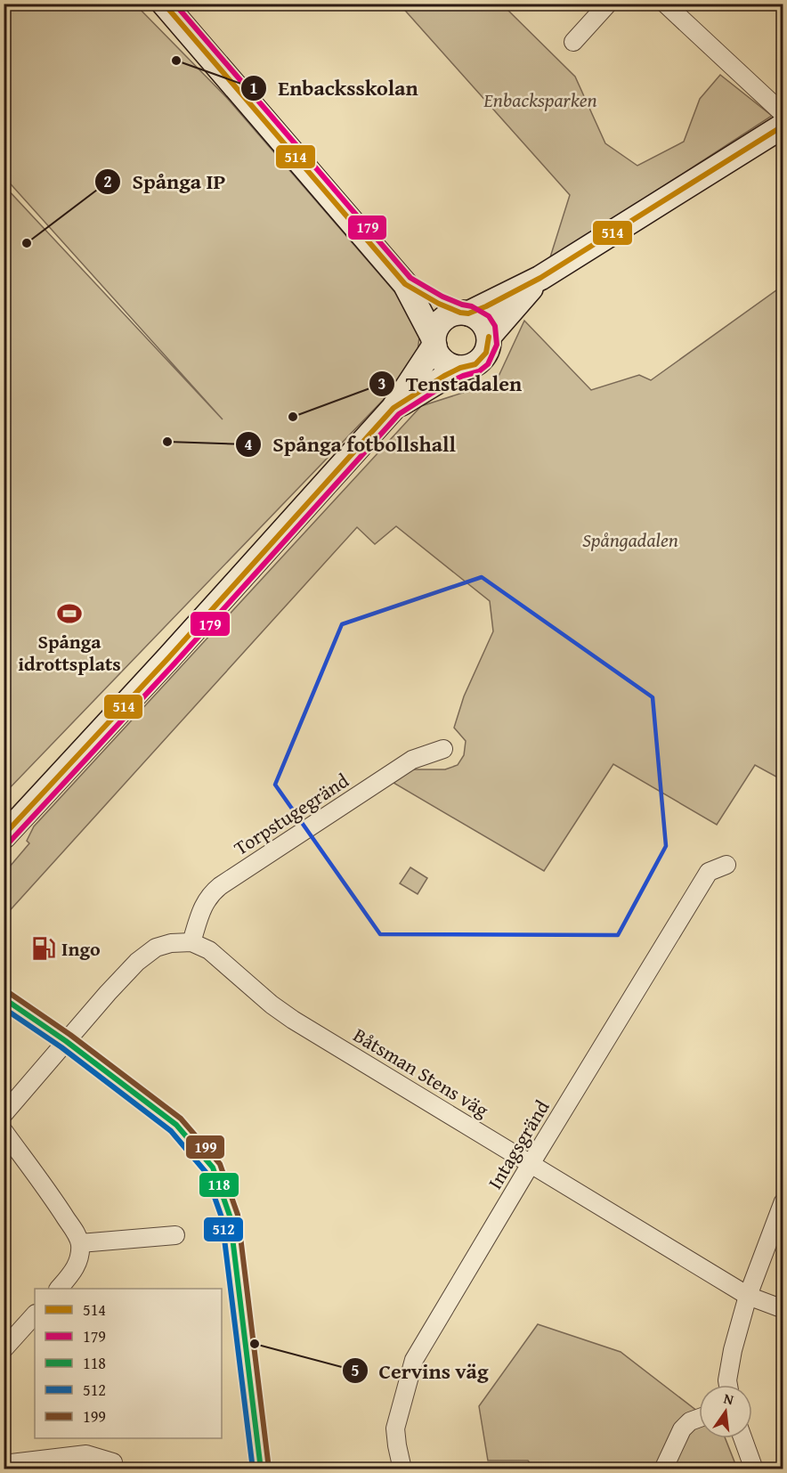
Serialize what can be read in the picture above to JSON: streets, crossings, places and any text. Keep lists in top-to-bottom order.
{
  "streets": {
    "street": ["Torpstugegränd", "Båtsman Stens väg", "Intagsgränd"]
  },
  "crossings": [
    ["Torpstugegränd", "Båtsman Stens väg"],
    ["Båtsman Stens väg", "Intagsgränd"]
  ],
  "parks": ["Enbacksparken", "Spångadalen"],
  "places": {
    "other": [
      "Enbacksskolan",
      "Spånga IP",
      "Tenstadalen",
      "Spånga fotbollshall",
      "Cervins väg"
    ],
    "sports": ["Spånga idrottsplats"],
    "fuel station": ["Ingo"]
  },
  "lines": [
    "transit line 514",
    "transit line 179",
    "transit line 199",
    "transit line 118",
    "transit line 512"
  ],
  "legend": [
    "514",
    "179",
    "118",
    "512",
    "199"
  ],
  "north": "top"
}
